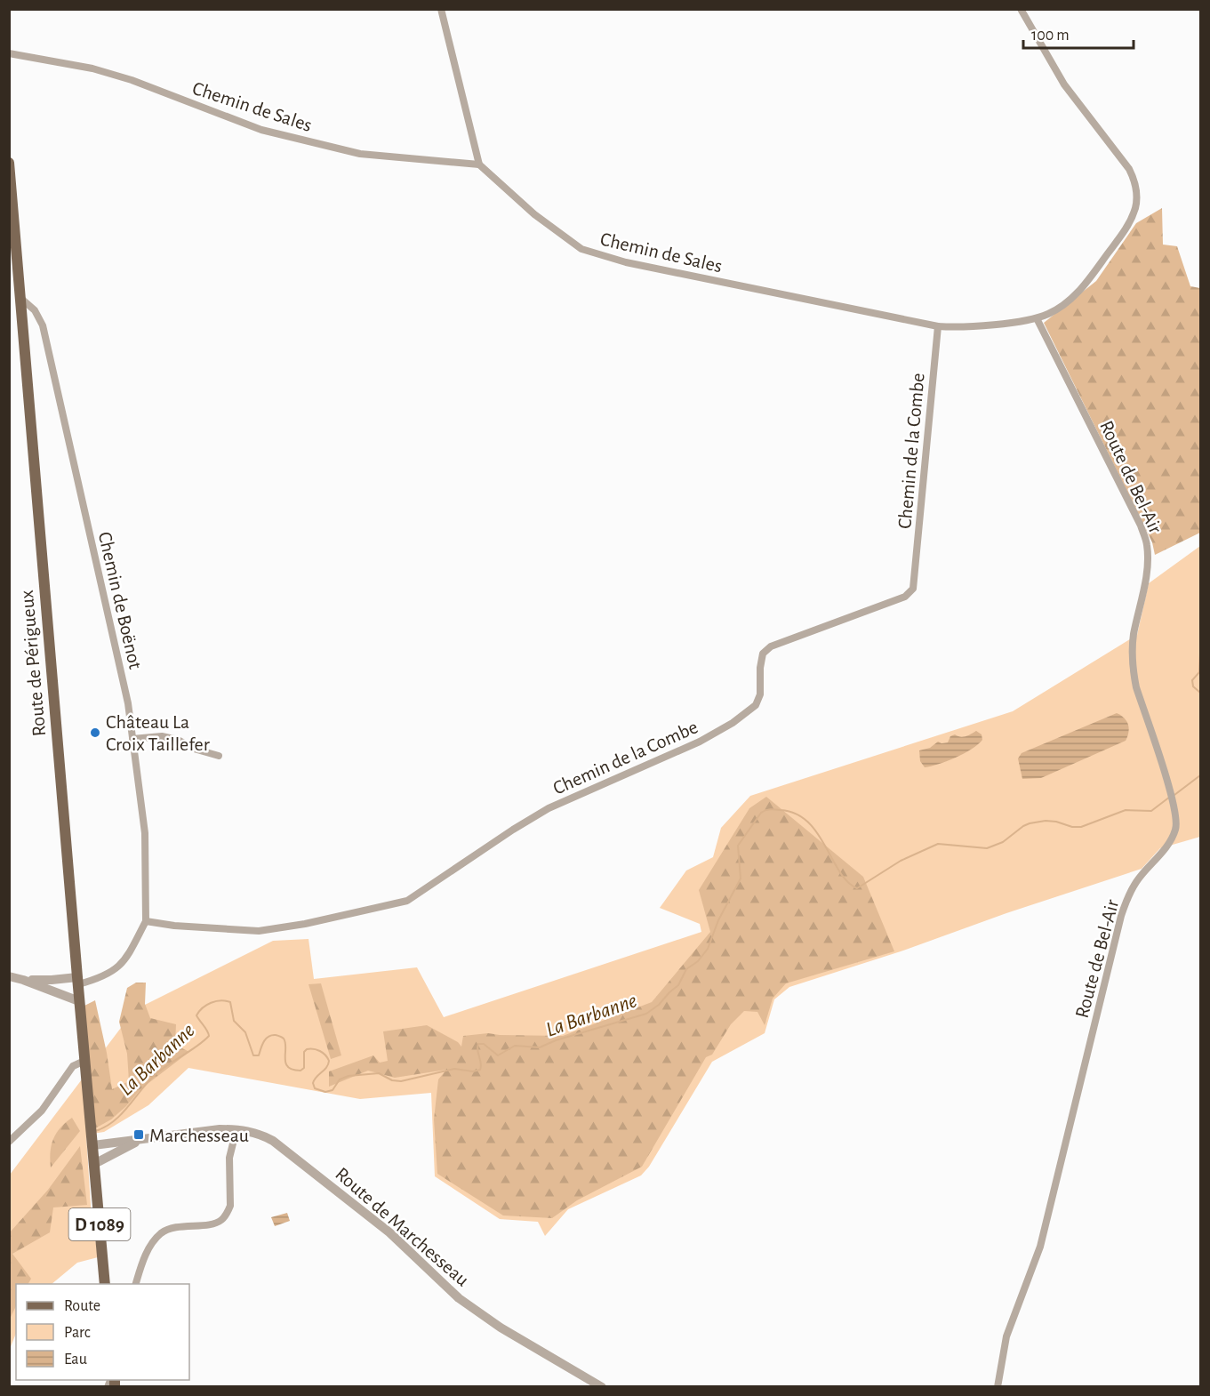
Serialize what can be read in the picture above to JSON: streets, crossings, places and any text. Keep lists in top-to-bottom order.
{
  "streets": {
    "main road": ["Route de Périgueux", "D 1089"],
    "street": [
      "Chemin de Sales",
      "Chemin de la Combe",
      "Route de Bel-Air",
      "Chemin de Boënot",
      "Route de Marchesseau"
    ]
  },
  "crossings": [
    ["Chemin de Sales", "Chemin de la Combe"],
    ["Chemin de Sales", "Route de Bel-Air"],
    ["Chemin de la Combe", "Chemin de Boënot"],
    ["Chemin de Boënot", "Route de Périgueux"],
    ["Route de Périgueux", "D 1089"],
    ["D 1089", "Route de Marchesseau"]
  ],
  "water": ["La Barbanne"],
  "places": {
    "other": ["Château La Croix Taillefer"],
    "transit": ["Marchesseau"]
  },
  "legend": ["Route", "Parc", "Eau"],
  "scale_bar": "100 m"
}
